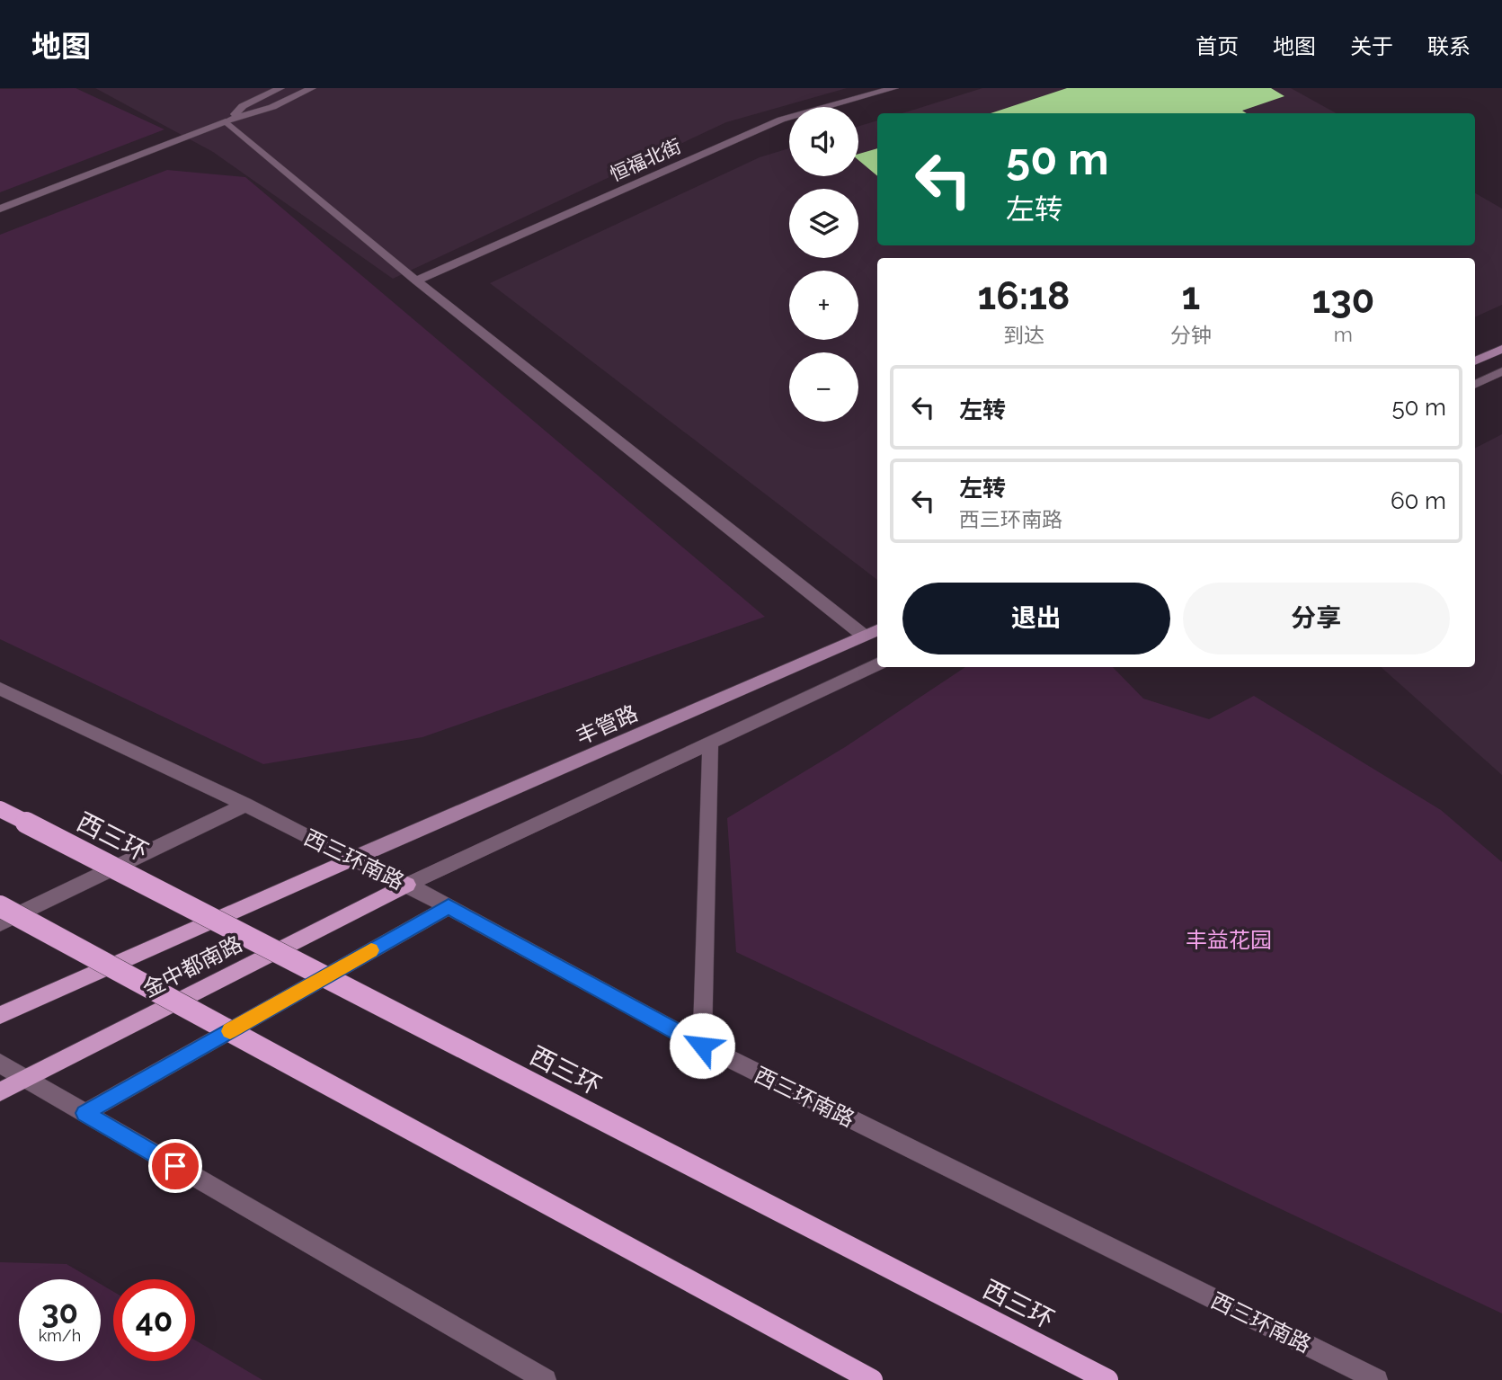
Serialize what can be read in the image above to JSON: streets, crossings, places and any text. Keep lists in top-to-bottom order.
{
  "streets": {
    "highway": ["西三环"],
    "main road": ["丰管路", "金中都南路"],
    "street": ["恒福北街", "西三环南路"]
  },
  "crossings": [
    ["丰管路", "西三环南路"],
    ["丰管路", "金中都南路"],
    ["西三环南路", "金中都南路"]
  ],
  "parks": ["丰益花园"],
  "page": {
    "header": "地图",
    "nav": [
      "首页",
      "地图",
      "关于",
      "联系"
    ],
    "map_buttons": ["+", "−"],
    "turn": ["50 m", "左转"],
    "eta": [
      "16:18",
      "到达",
      "1",
      "分钟",
      "130",
      "m"
    ],
    "list": [
      {
        "name": "左转",
        "value": "50 m"
      },
      {
        "name": "左转",
        "note": "西三环南路",
        "value": "60 m"
      }
    ],
    "buttons": ["退出", "分享"],
    "speed": "30 km/h",
    "limit": "40"
  }
}
